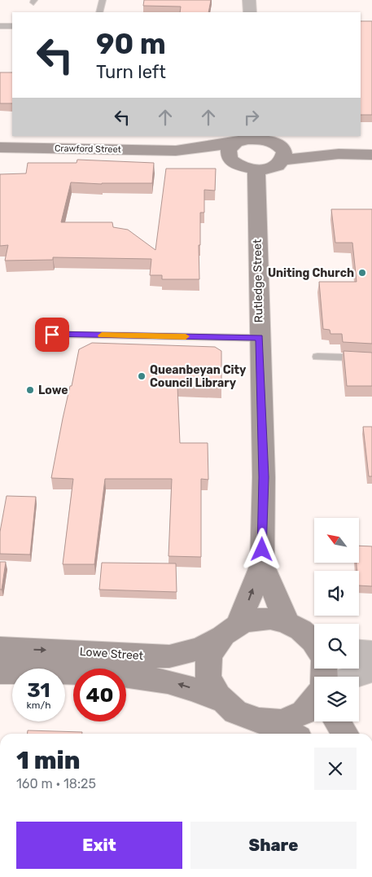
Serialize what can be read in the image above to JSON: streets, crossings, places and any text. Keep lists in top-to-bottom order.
{
  "streets": {
    "street": ["Crawford Street", "Rutledge Street", "Lowe Street"]
  },
  "crossings": [
    ["Crawford Street", "Rutledge Street"],
    ["Rutledge Street", "Lowe Street"]
  ],
  "places": ["Uniting Church", "Queanbeyan City Council Library", "Lowe"],
  "north": "top left",
  "page": {
    "turn": ["90 m", "Turn left"],
    "speed": "31 km/h",
    "limit": "40",
    "heading": ["1 min", "160 m · 18:25"],
    "buttons": ["Exit", "Share"]
  }
}
